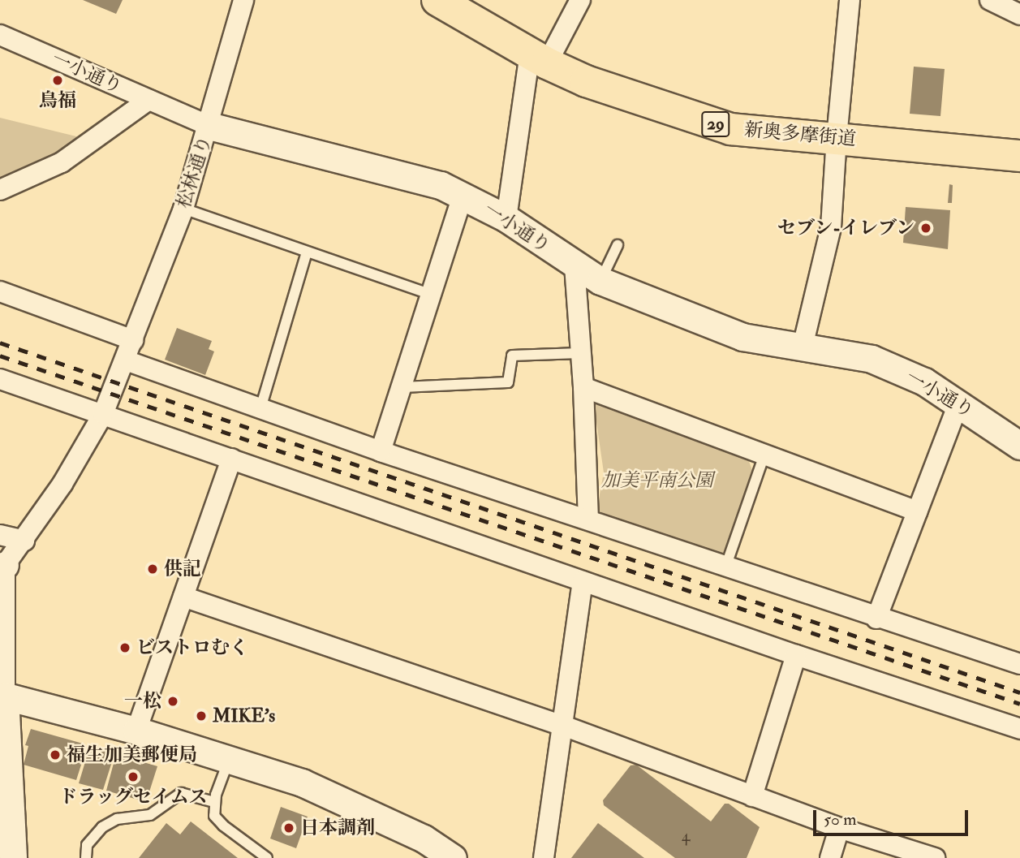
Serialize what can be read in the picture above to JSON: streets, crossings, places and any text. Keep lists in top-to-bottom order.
{
  "streets": {
    "main road": ["29", "新奥多摩街道"],
    "street": ["一小通り", "松林通り"]
  },
  "crossings": [
    ["一小通り", "松林通り"]
  ],
  "parks": ["加美平南公園"],
  "places": [
    "鳥福",
    "セブン-イレブン",
    "供記",
    "ビストロむく",
    "一松",
    "MIKE's",
    "福生加美郵便局",
    "ドラッグセイムス",
    "日本調剤"
  ],
  "house_numbers": ["4"],
  "scale_bar": "50 m"
}
